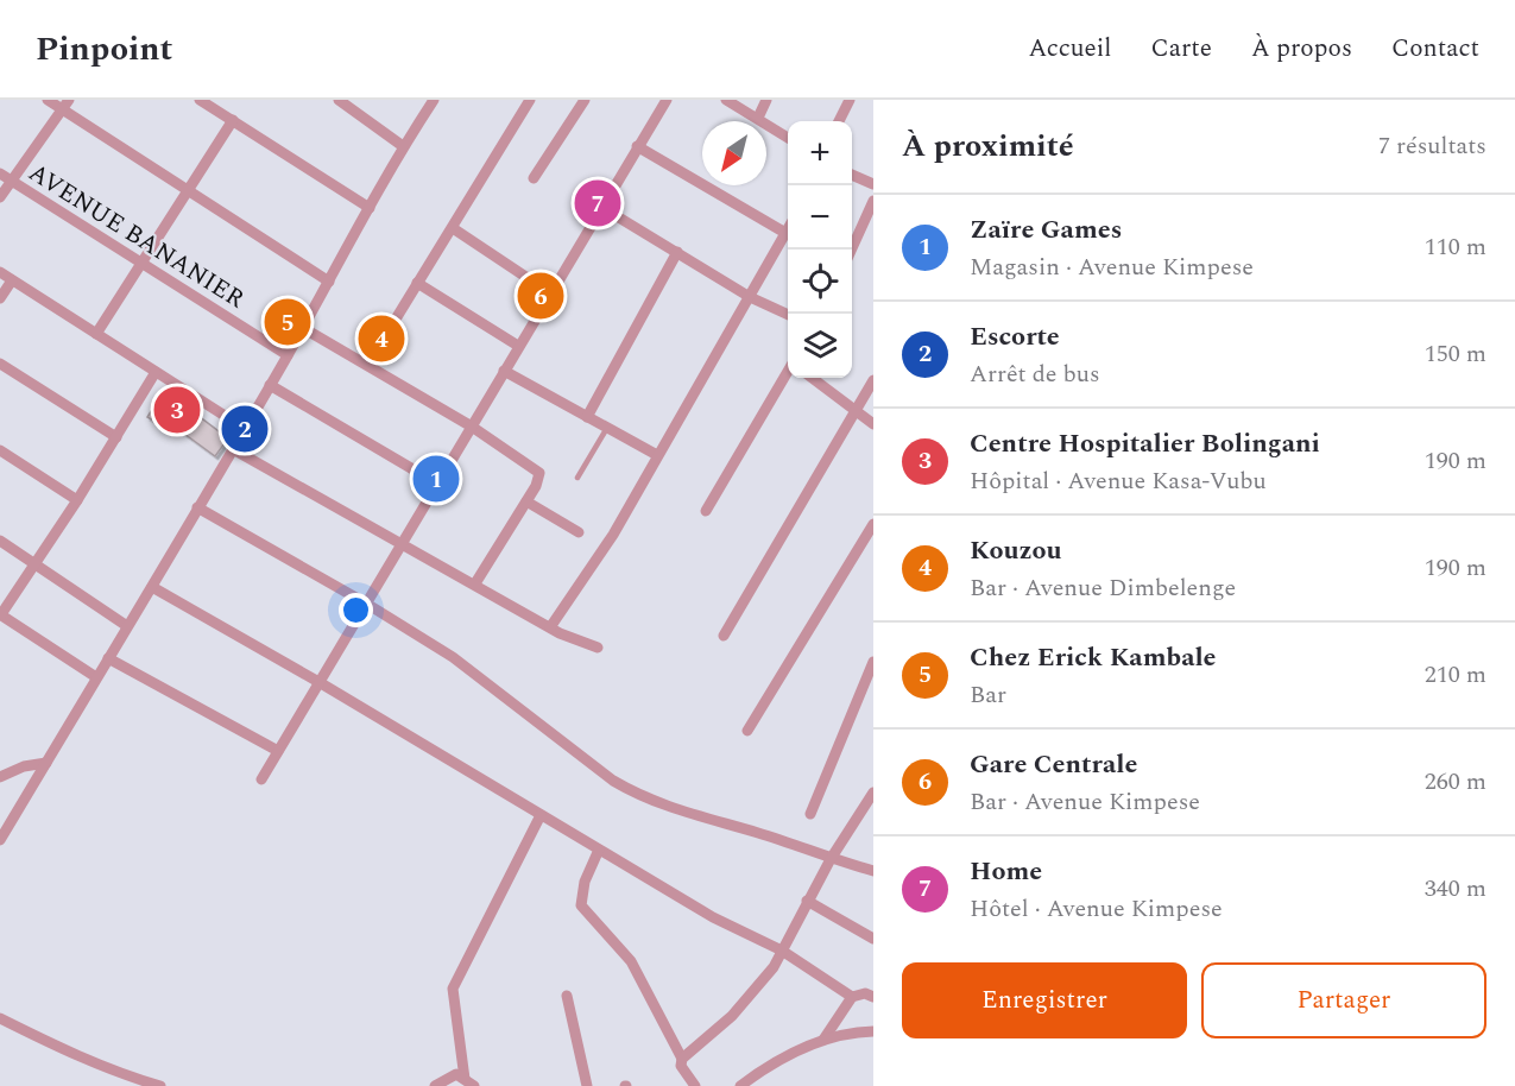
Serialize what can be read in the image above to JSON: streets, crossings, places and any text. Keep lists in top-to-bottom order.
{
  "streets": {
    "street": ["AVENUE BANANIER"]
  },
  "north": "bottom left",
  "page": {
    "header": "Pinpoint",
    "nav": [
      "Accueil",
      "Carte",
      "À propos",
      "Contact"
    ],
    "heading": ["À proximité", "7 résultats"],
    "map_buttons": ["+", "−"],
    "pins": [
      "7",
      "6",
      "5",
      "4",
      "3",
      "2",
      "1"
    ],
    "list": [
      {
        "mark": "1",
        "name": "Zaïre Games",
        "note": "Magasin · Avenue Kimpese",
        "value": "110 m"
      },
      {
        "mark": "2",
        "name": "Escorte",
        "note": "Arrêt de bus",
        "value": "150 m"
      },
      {
        "mark": "3",
        "name": "Centre Hospitalier Bolingani",
        "note": "Hôpital · Avenue Kasa-Vubu",
        "value": "190 m"
      },
      {
        "mark": "4",
        "name": "Kouzou",
        "note": "Bar · Avenue Dimbelenge",
        "value": "190 m"
      },
      {
        "mark": "5",
        "name": "Chez Erick Kambale",
        "note": "Bar",
        "value": "210 m"
      },
      {
        "mark": "6",
        "name": "Gare Centrale",
        "note": "Bar · Avenue Kimpese",
        "value": "260 m"
      },
      {
        "mark": "7",
        "name": "Home",
        "note": "Hôtel · Avenue Kimpese",
        "value": "340 m"
      }
    ],
    "buttons": ["Enregistrer", "Partager"]
  }
}
